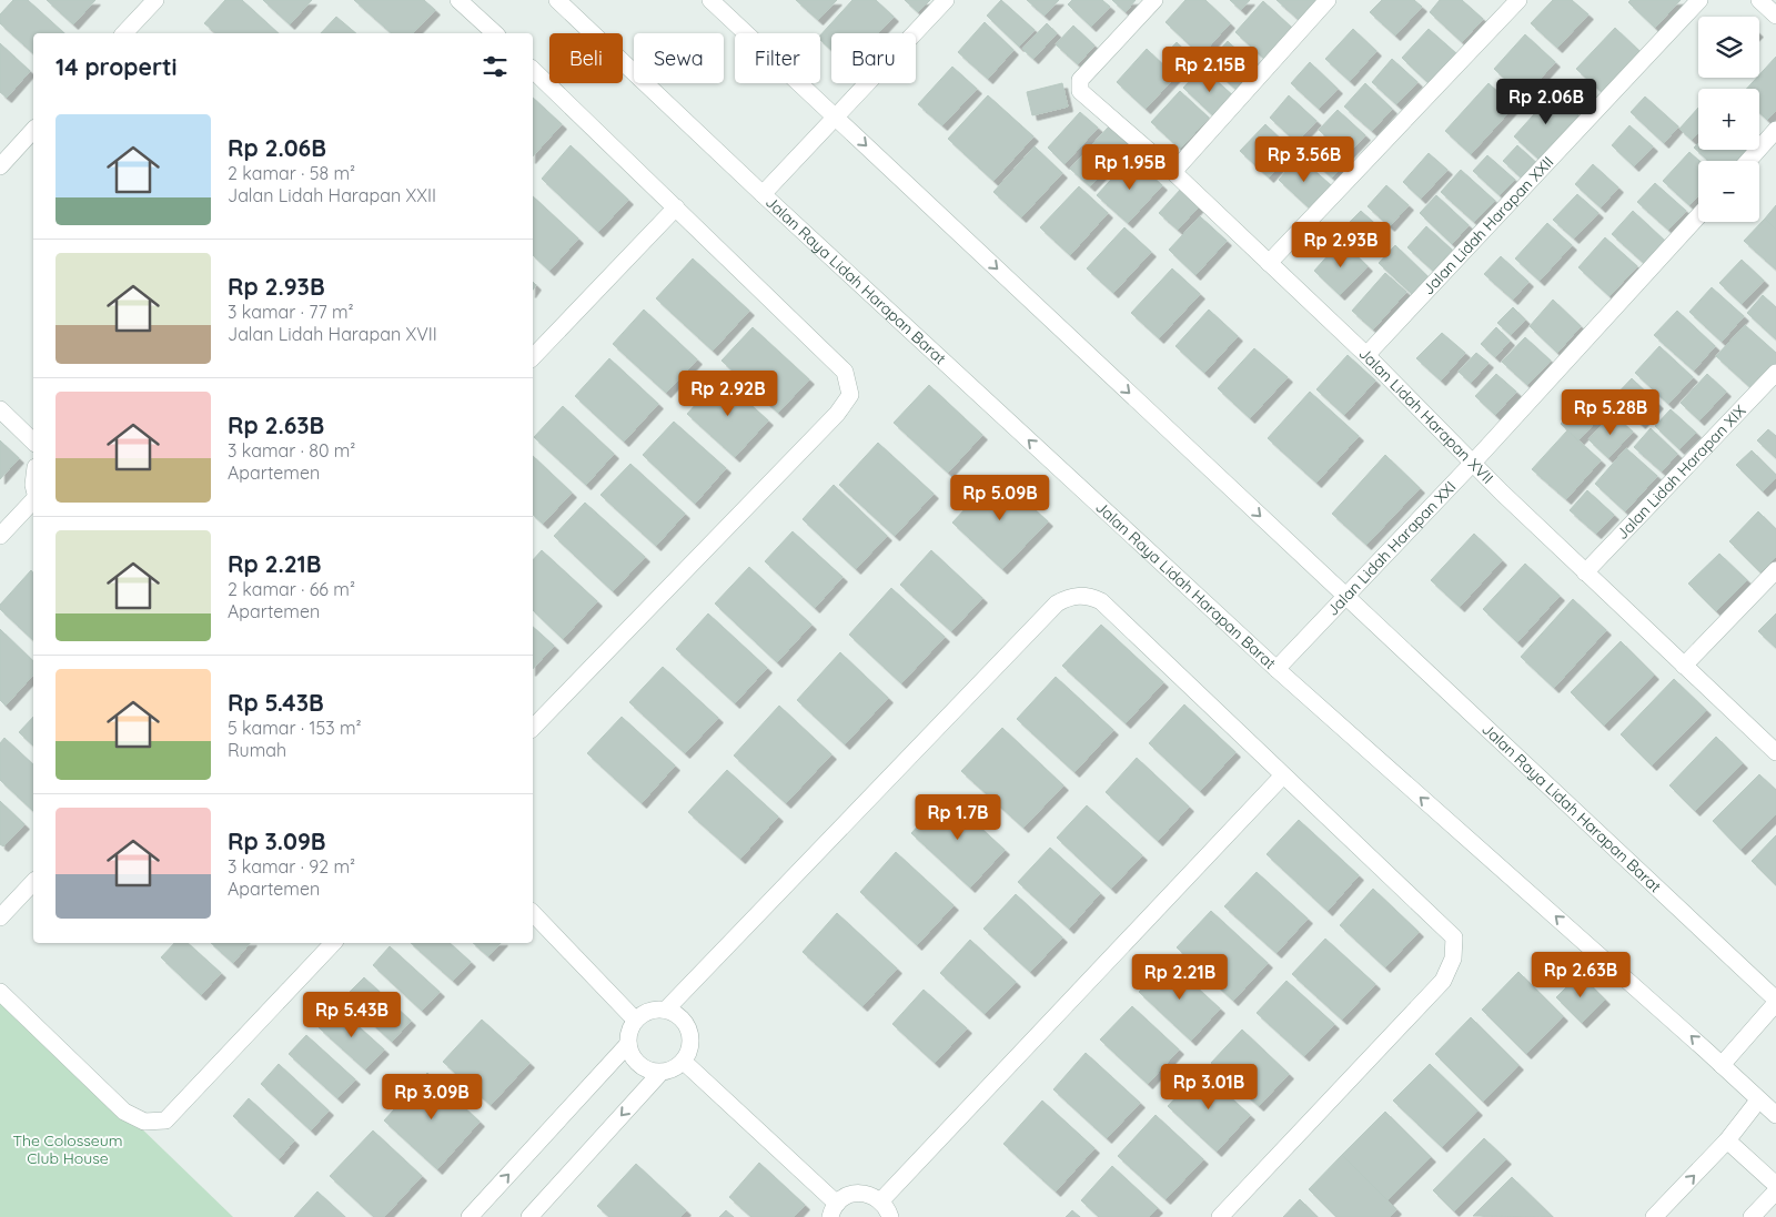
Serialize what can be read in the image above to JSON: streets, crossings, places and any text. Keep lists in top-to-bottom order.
{
  "streets": {
    "street": [
      "Jalan Lidah Harapan XXII",
      "Jalan Raya Lidah Harapan Barat",
      "Jalan Lidah Harapan XVII",
      "Jalan Lidah Harapan XIX",
      "Jalan Lidah Harapan XXI"
    ]
  },
  "crossings": [
    ["Jalan Lidah Harapan XXII", "Jalan Lidah Harapan XVII"],
    ["Jalan Raya Lidah Harapan Barat", "Jalan Lidah Harapan XXI"],
    ["Jalan Lidah Harapan XVII", "Jalan Lidah Harapan XIX"],
    ["Jalan Lidah Harapan XVII", "Jalan Lidah Harapan XXI"]
  ],
  "parks": ["The Colosseum Club House"],
  "page": {
    "map_buttons": ["+", "−"],
    "chip": [
      "Beli",
      "Sewa",
      "Filter",
      "Baru"
    ],
    "heading": "14 properti",
    "price": [
      "Rp 2.15B",
      "Rp 2.06B",
      "Rp 3.56B",
      "Rp 1.95B",
      "Rp 2.93B",
      "Rp 2.92B",
      "Rp 5.28B",
      "Rp 5.09B",
      "Rp 1.7B",
      "Rp 2.63B",
      "Rp 2.21B",
      "Rp 5.43B",
      "Rp 3.01B",
      "Rp 3.09B"
    ],
    "list": [
      {
        "name": "Rp 2.06B",
        "note": "2 kamar · 58 m² · Jalan Lidah Harapan XXII"
      },
      {
        "name": "Rp 2.93B",
        "note": "3 kamar · 77 m² · Jalan Lidah Harapan XVII"
      },
      {
        "name": "Rp 2.63B",
        "note": "3 kamar · 80 m² · Apartemen"
      },
      {
        "name": "Rp 2.21B",
        "note": "2 kamar · 66 m² · Apartemen"
      },
      {
        "name": "Rp 5.43B",
        "note": "5 kamar · 153 m² · Rumah"
      },
      {
        "name": "Rp 3.09B",
        "note": "3 kamar · 92 m² · Apartemen"
      }
    ]
  }
}
